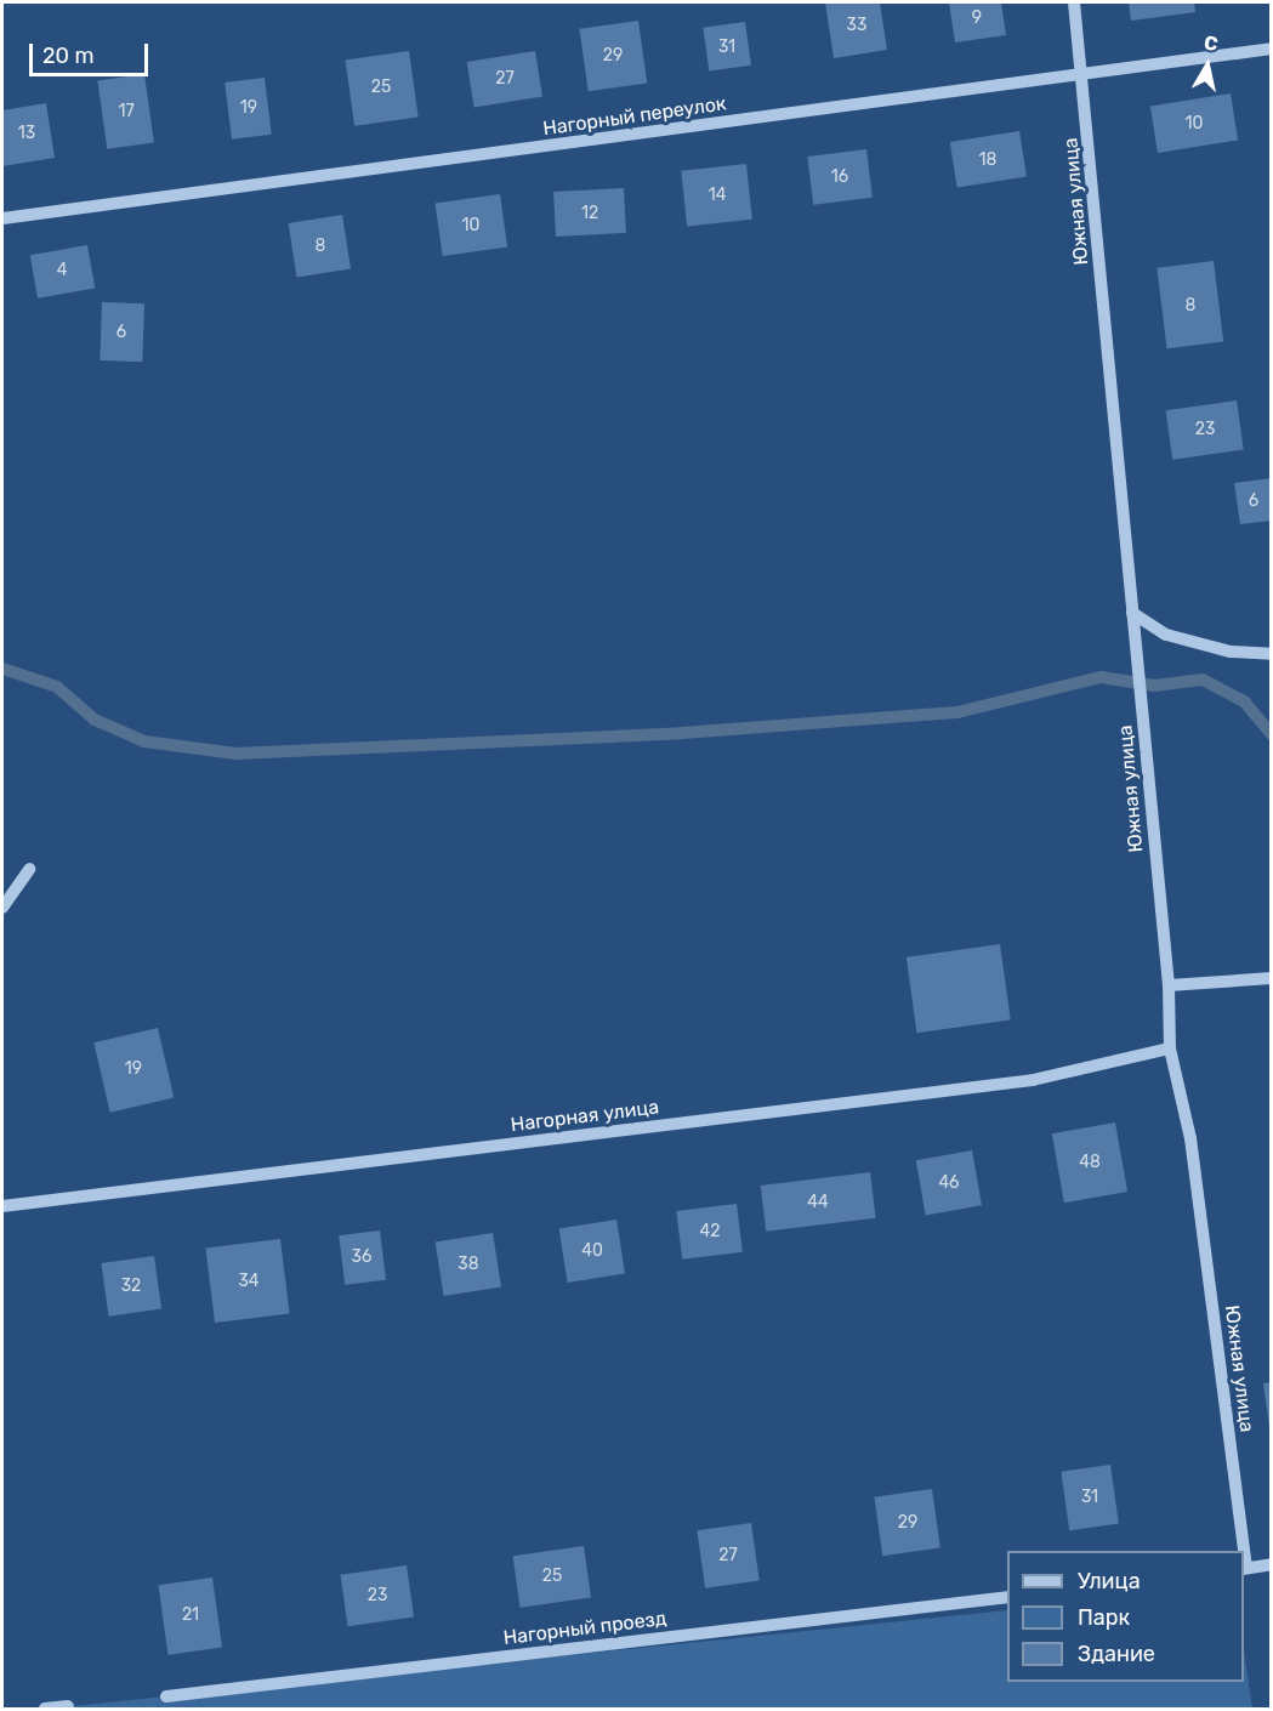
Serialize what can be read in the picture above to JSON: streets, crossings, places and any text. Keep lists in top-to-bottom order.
{
  "streets": {
    "street": [
      "Нагорный переулок",
      "Южная улица",
      "Нагорная улица",
      "Нагорный проезд"
    ]
  },
  "crossings": [
    ["Нагорный переулок", "Южная улица"],
    ["Южная улица", "Нагорная улица"]
  ],
  "house_numbers": [
    "9",
    "33",
    "31",
    "29",
    "27",
    "25",
    "19",
    "17",
    "10",
    "13",
    "18",
    "16",
    "14",
    "12",
    "10",
    "8",
    "4",
    "8",
    "6",
    "23",
    "6",
    "19",
    "48",
    "46",
    "44",
    "42",
    "40",
    "36",
    "38",
    "34",
    "32",
    "31",
    "29",
    "27",
    "25",
    "23",
    "21"
  ],
  "legend": ["Улица", "Парк", "Здание"],
  "scale_bar": "20 m",
  "north": "top"
}
